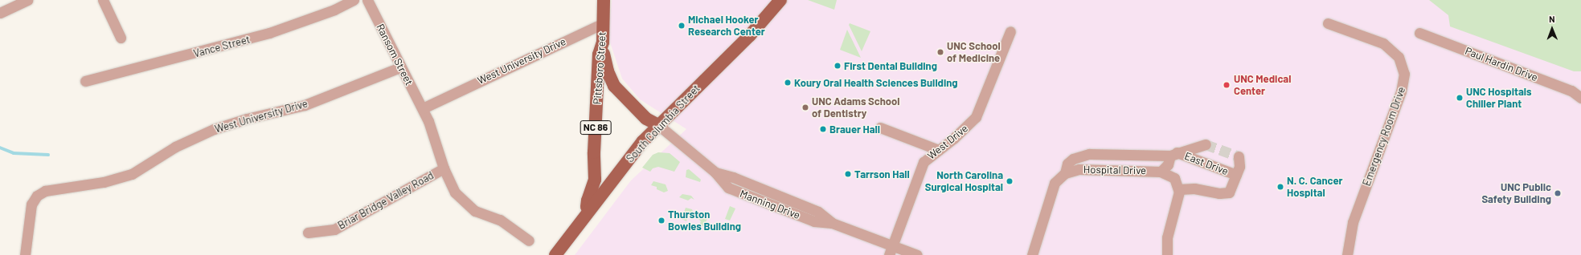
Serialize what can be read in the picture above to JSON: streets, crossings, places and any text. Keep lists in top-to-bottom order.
{
  "streets": {
    "main road": [
      "Pittsboro Street",
      "South Columbia Street",
      "NC 86",
      "Manning Drive"
    ],
    "street": [
      "Vance Street",
      "Ransom Street",
      "West University Drive",
      "Paul Hardin Drive",
      "Emergency Room Drive",
      "West Drive",
      "East Drive",
      "Hospital Drive",
      "Briar Bridge Valley Road"
    ]
  },
  "crossings": [
    ["Ransom Street", "West University Drive"],
    ["Ransom Street", "Briar Bridge Valley Road"],
    ["West University Drive", "Pittsboro Street"],
    ["Pittsboro Street", "South Columbia Street"],
    ["Pittsboro Street", "Manning Drive"],
    ["South Columbia Street", "Manning Drive"],
    ["West Drive", "Manning Drive"],
    ["East Drive", "Hospital Drive"]
  ],
  "places": [
    "Michael Hooker Research Center",
    "UNC School of Medicine",
    "First Dental Building",
    "Koury Oral Health Sciences Building",
    "UNC Medical Center",
    "UNC Hospitals Chiller Plant",
    "UNC Adams School of Dentistry",
    "Brauer Hall",
    "Tarrson Hall",
    "North Carolina Surgical Hospital",
    "N. C. Cancer Hospital",
    "UNC Public Safety Building",
    "Thurston Bowles Building"
  ],
  "north": "top"
}
